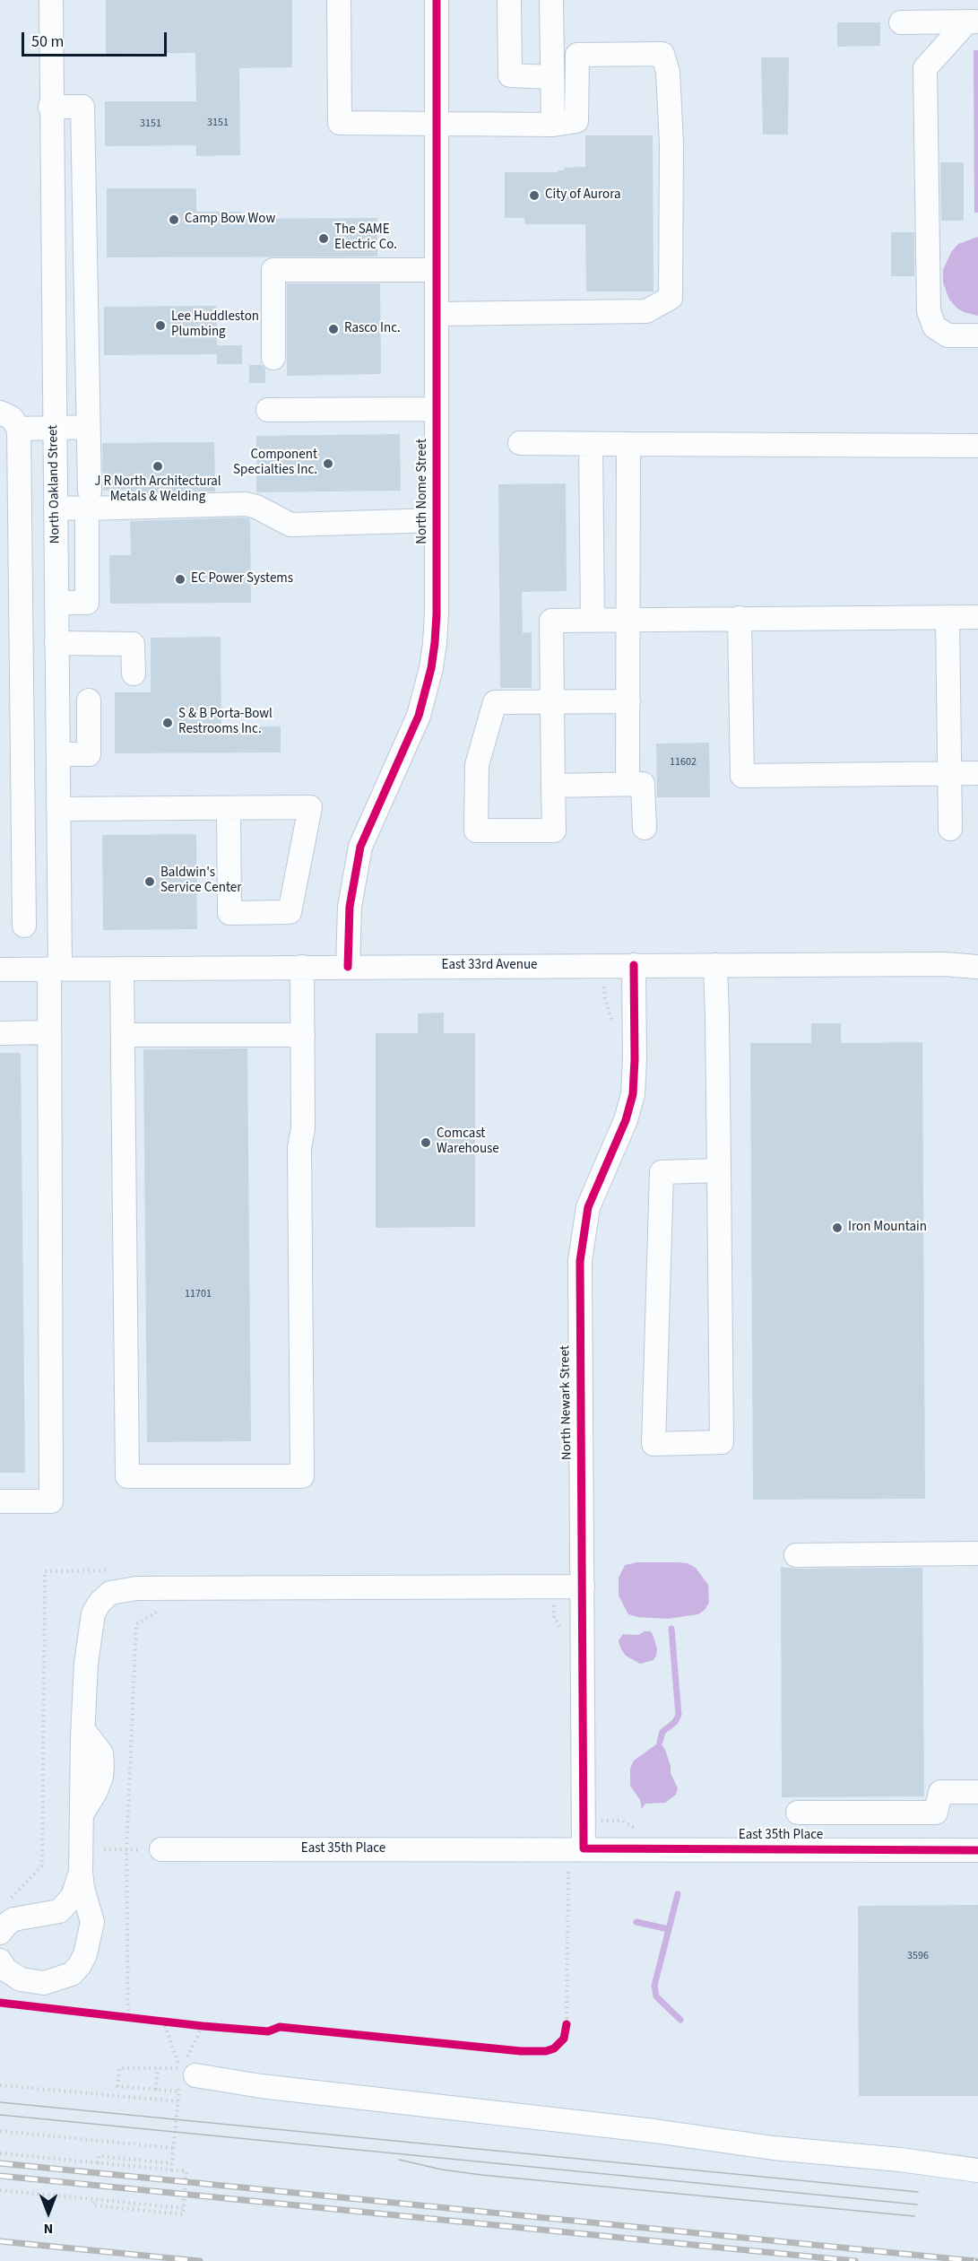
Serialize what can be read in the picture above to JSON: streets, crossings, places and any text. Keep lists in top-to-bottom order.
{
  "streets": {
    "street": [
      "North Oakland Street",
      "North Nome Street",
      "East 33rd Avenue",
      "North Newark Street",
      "East 35th Place"
    ]
  },
  "crossings": [
    ["North Oakland Street", "East 33rd Avenue"],
    ["North Nome Street", "East 33rd Avenue"],
    ["East 33rd Avenue", "North Newark Street"],
    ["North Newark Street", "East 35th Place"]
  ],
  "places": [
    "City of Aurora",
    "Camp Bow Wow",
    "The SAME Electric Co.",
    "Lee Huddleston Plumbing",
    "Rasco Inc.",
    "Component Specialties Inc.",
    "J R North Architectural Metals & Welding",
    "EC Power Systems",
    "S & B Porta-Bowl Restrooms Inc.",
    "Baldwin's Service Center",
    "Comcast Warehouse",
    "Iron Mountain"
  ],
  "house_numbers": [
    "3151",
    "3151",
    "11602",
    "11701",
    "3596"
  ],
  "scale_bar": "50 m",
  "north": "bottom"
}
